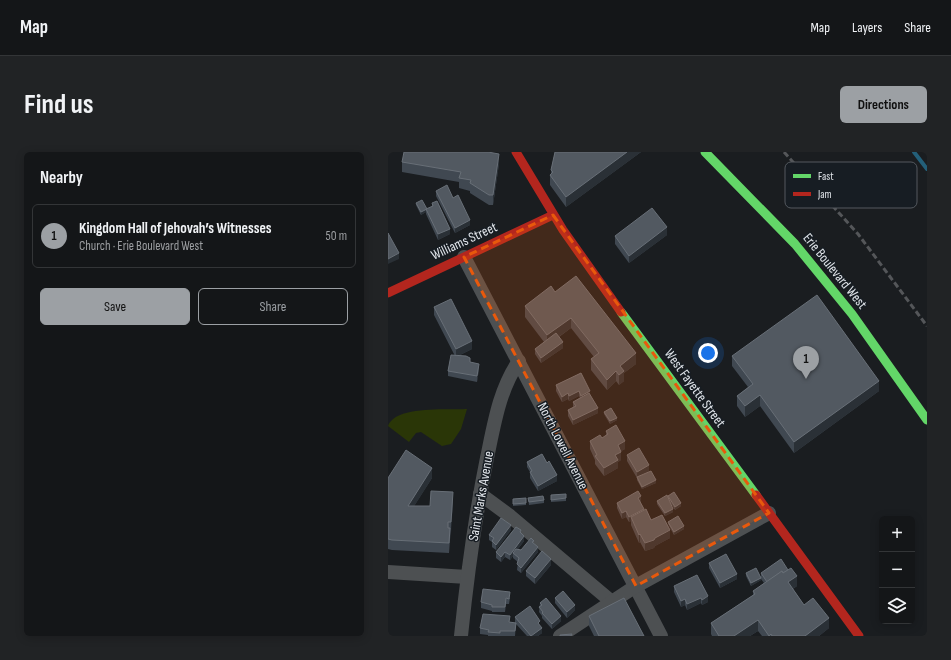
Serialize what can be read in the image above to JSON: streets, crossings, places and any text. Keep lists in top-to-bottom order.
{
  "streets": {
    "street": [
      "Williams Street",
      "Erie Boulevard West",
      "West Fayette Street",
      "North Lowell Avenue",
      "Saint Marks Avenue"
    ]
  },
  "crossings": [
    ["Williams Street", "West Fayette Street"],
    ["Williams Street", "North Lowell Avenue"],
    ["North Lowell Avenue", "Saint Marks Avenue"]
  ],
  "legend": ["Fast", "Jam"],
  "page": {
    "header": "Map",
    "nav": ["Map", "Layers", "Share"],
    "buttons": [
      "Directions",
      ["Save", "Share"]
    ],
    "title": "Find us",
    "heading": "Nearby",
    "list": [
      {
        "mark": "1",
        "name": "Kingdom Hall of Jehovah’s Witnesses",
        "note": "Church · Erie Boulevard West",
        "value": "50 m"
      }
    ],
    "pins": "1",
    "map_buttons": ["+", "−"]
  }
}
